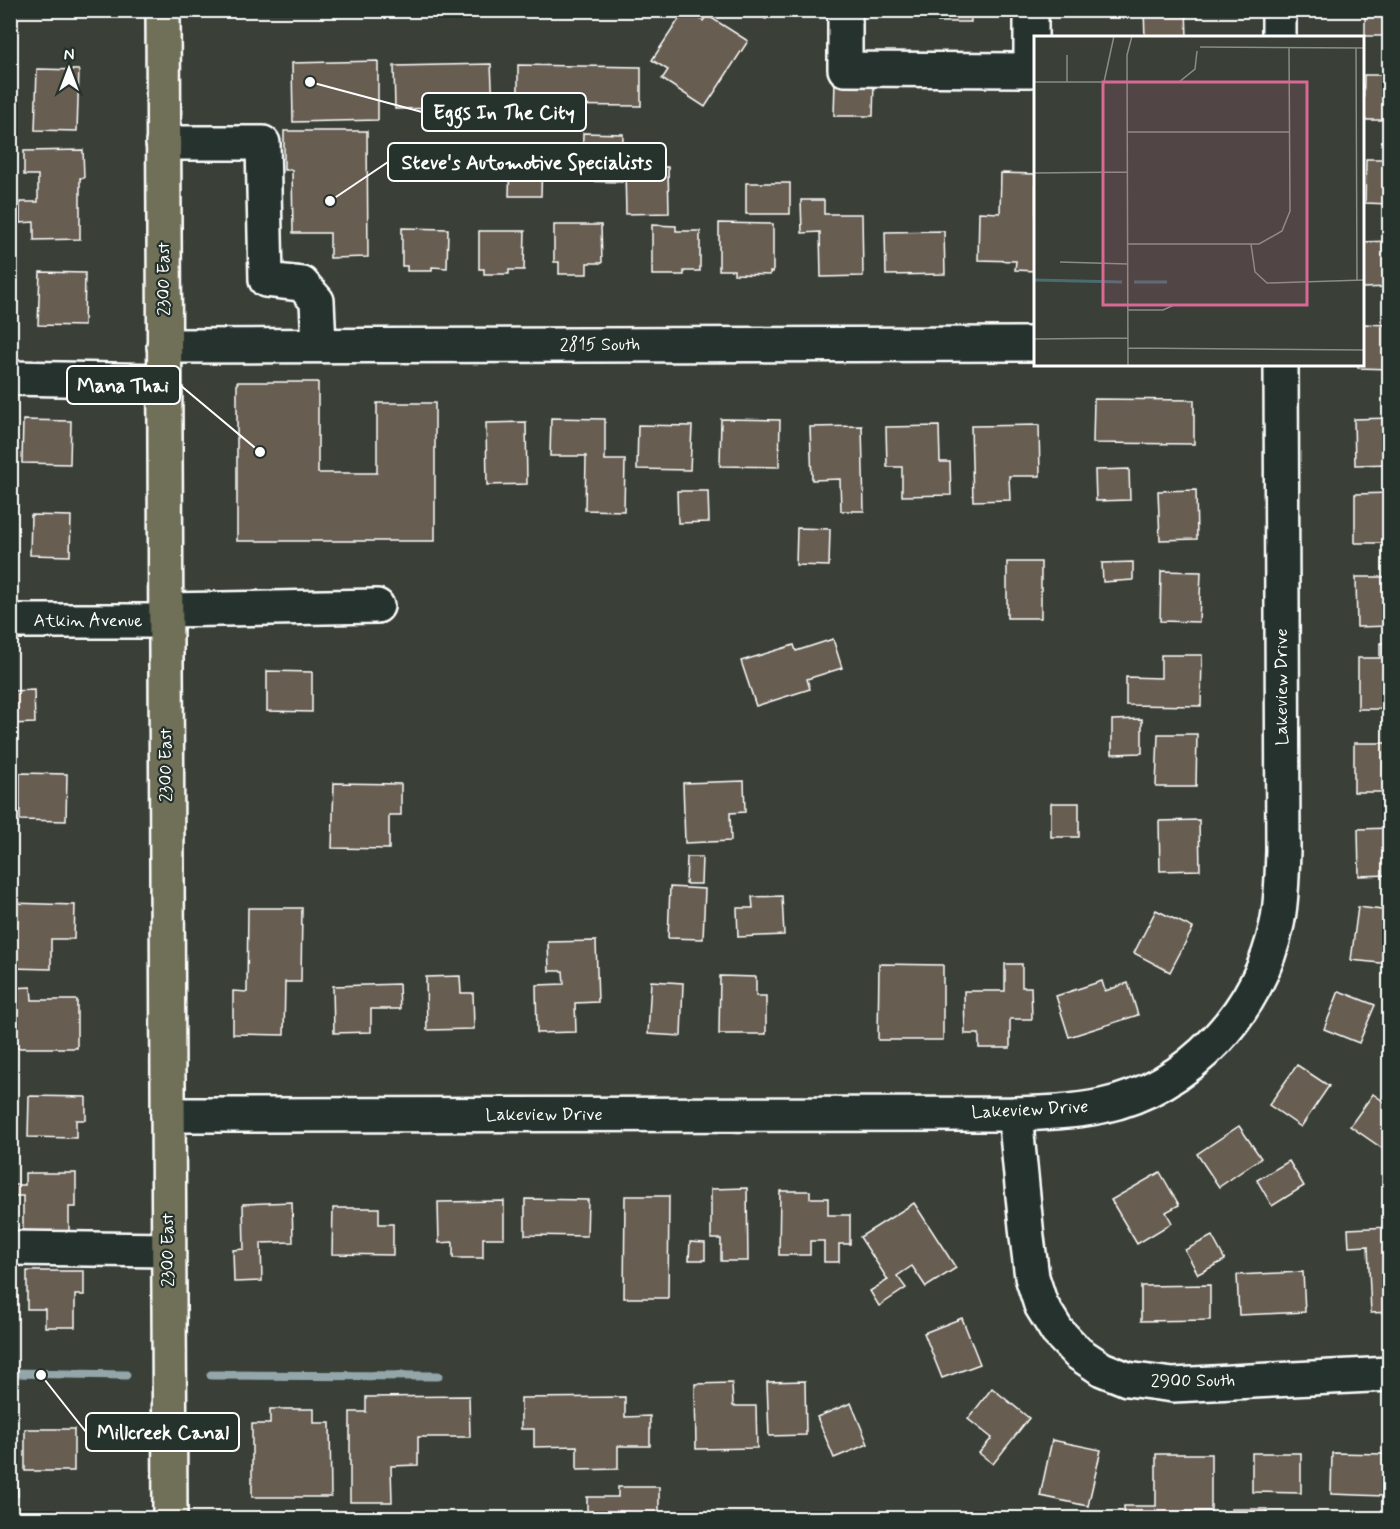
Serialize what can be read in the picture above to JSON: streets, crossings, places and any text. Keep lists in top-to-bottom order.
{
  "streets": {
    "main road": ["2300 East"],
    "street": [
      "2815 South",
      "Atkin Avenue",
      "Lakeview Drive",
      "2900 South"
    ]
  },
  "crossings": [
    ["2300 East", "2815 South"],
    ["2300 East", "Atkin Avenue"],
    ["2300 East", "Lakeview Drive"],
    ["Lakeview Drive", "2900 South"]
  ],
  "places": [
    "Eggs In The City",
    "Steve's Automotive Specialists",
    "Mana Thai",
    "Millcreek Canal"
  ],
  "north": "top"
}
